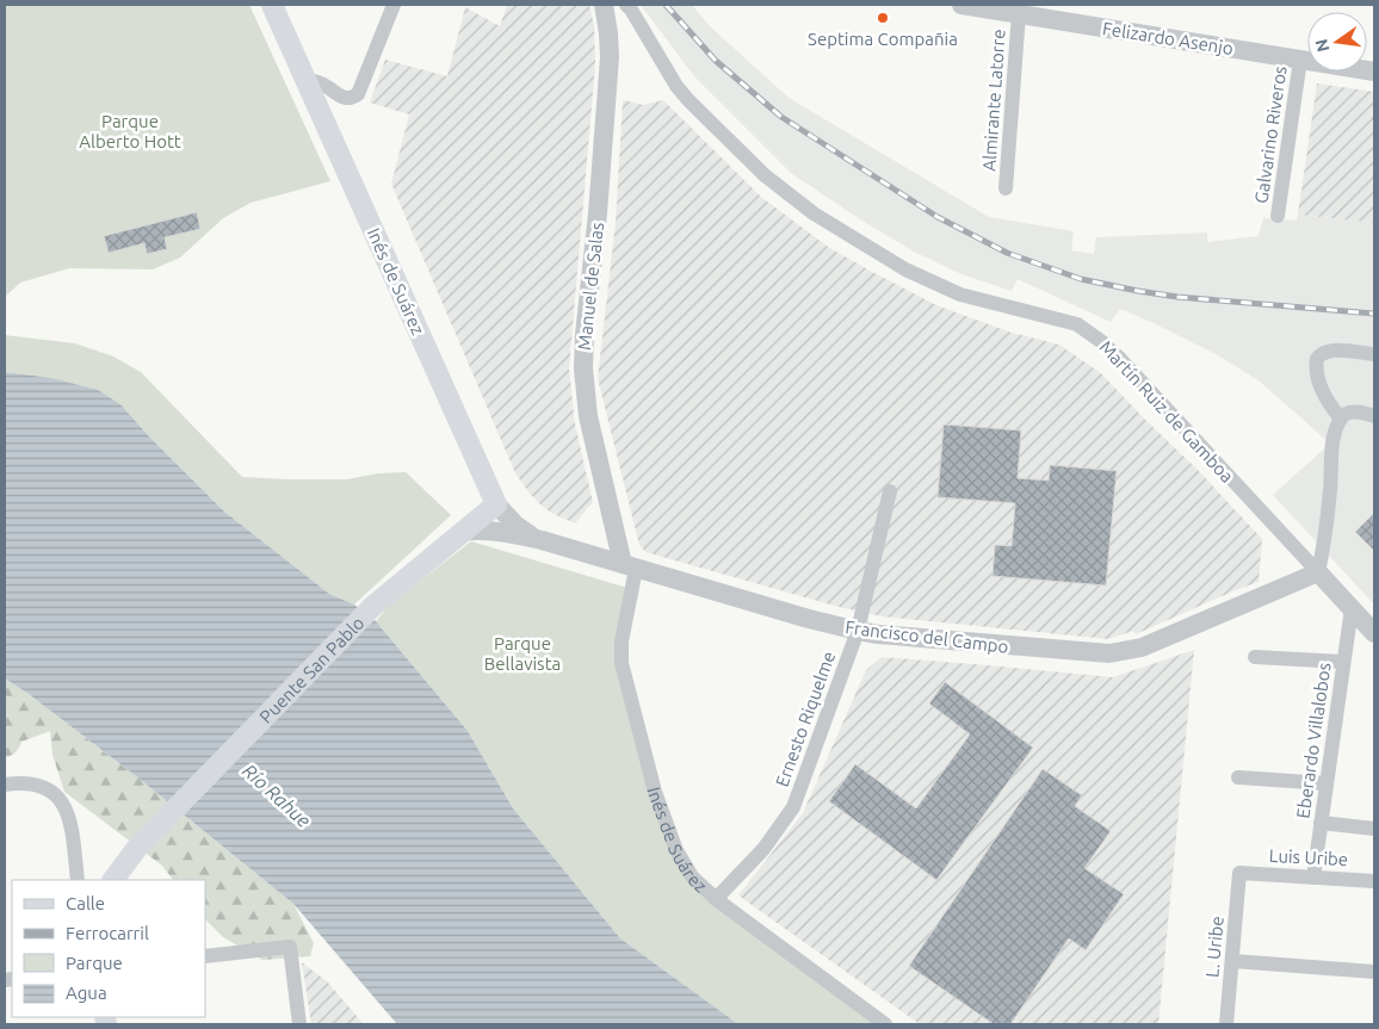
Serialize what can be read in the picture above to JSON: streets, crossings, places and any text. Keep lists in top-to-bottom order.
{
  "streets": {
    "main road": ["Inés de Suárez", "Puente San Pablo"],
    "street": [
      "Felizardo Asenjo",
      "Almirante Latorre",
      "Galvarino Riveros",
      "Manuel de Salas",
      "Martín Ruiz de Gamboa",
      "Francisco del Campo",
      "Ernesto Riquelme",
      "Eberardo Villalobos",
      "Luis Uribe",
      "L. Uribe"
    ]
  },
  "crossings": [
    ["Felizardo Asenjo", "Almirante Latorre"],
    ["Felizardo Asenjo", "Galvarino Riveros"],
    ["Inés de Suárez", "Manuel de Salas"],
    ["Inés de Suárez", "Francisco del Campo"],
    ["Inés de Suárez", "Puente San Pablo"],
    ["Inés de Suárez", "Ernesto Riquelme"],
    ["Manuel de Salas", "Francisco del Campo"],
    ["Martín Ruiz de Gamboa", "Francisco del Campo"],
    ["Martín Ruiz de Gamboa", "Eberardo Villalobos"],
    ["Francisco del Campo", "Puente San Pablo"],
    ["Francisco del Campo", "Ernesto Riquelme"],
    ["Eberardo Villalobos", "Luis Uribe"],
    ["Luis Uribe", "L. Uribe"]
  ],
  "water": ["Río Rahue"],
  "parks": ["Parque Alberto Hott", "Parque Bellavista"],
  "places": ["Septima Compañia"],
  "legend": [
    "Calle",
    "Ferrocarril",
    "Parque",
    "Agua"
  ],
  "north": "left"
}
